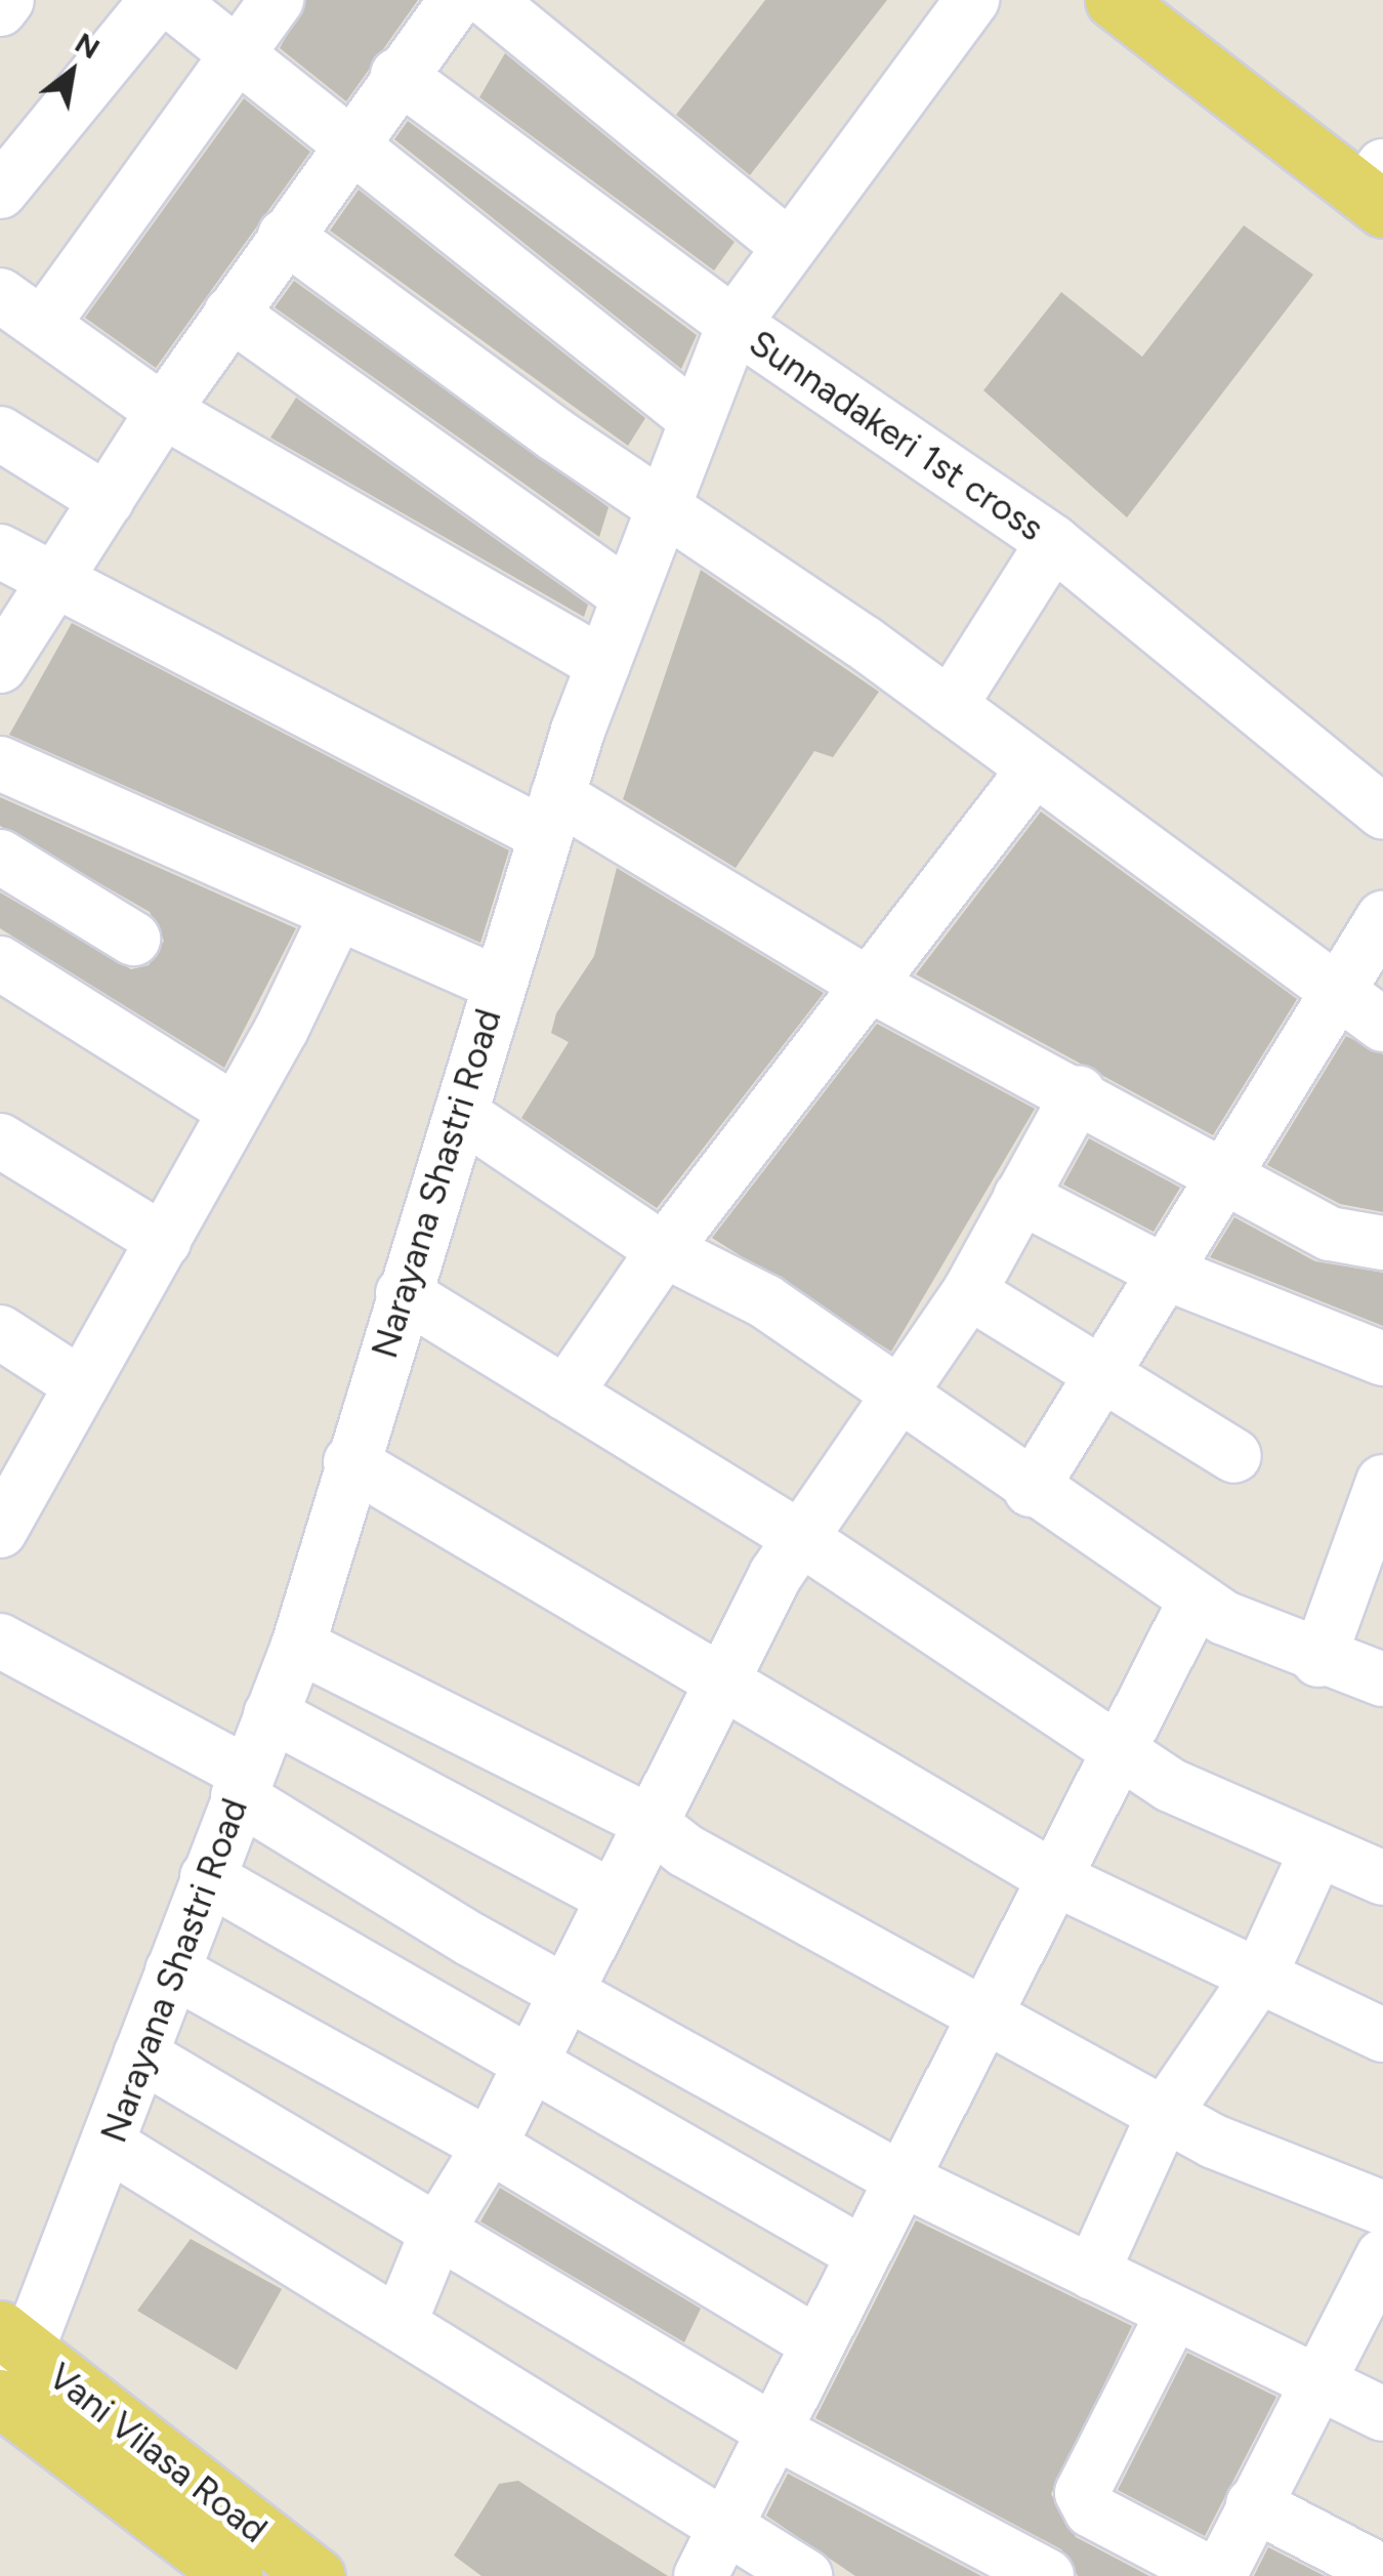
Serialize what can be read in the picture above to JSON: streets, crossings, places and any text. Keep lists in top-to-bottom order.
{
  "streets": {
    "main road": ["Vani Vilasa Road"],
    "street": ["Sunnadakeri 1st cross", "Narayana Shastri Road"]
  },
  "crossings": [
    ["Sunnadakeri 1st cross", "Narayana Shastri Road"],
    ["Narayana Shastri Road", "Vani Vilasa Road"]
  ],
  "north": "top right"
}
